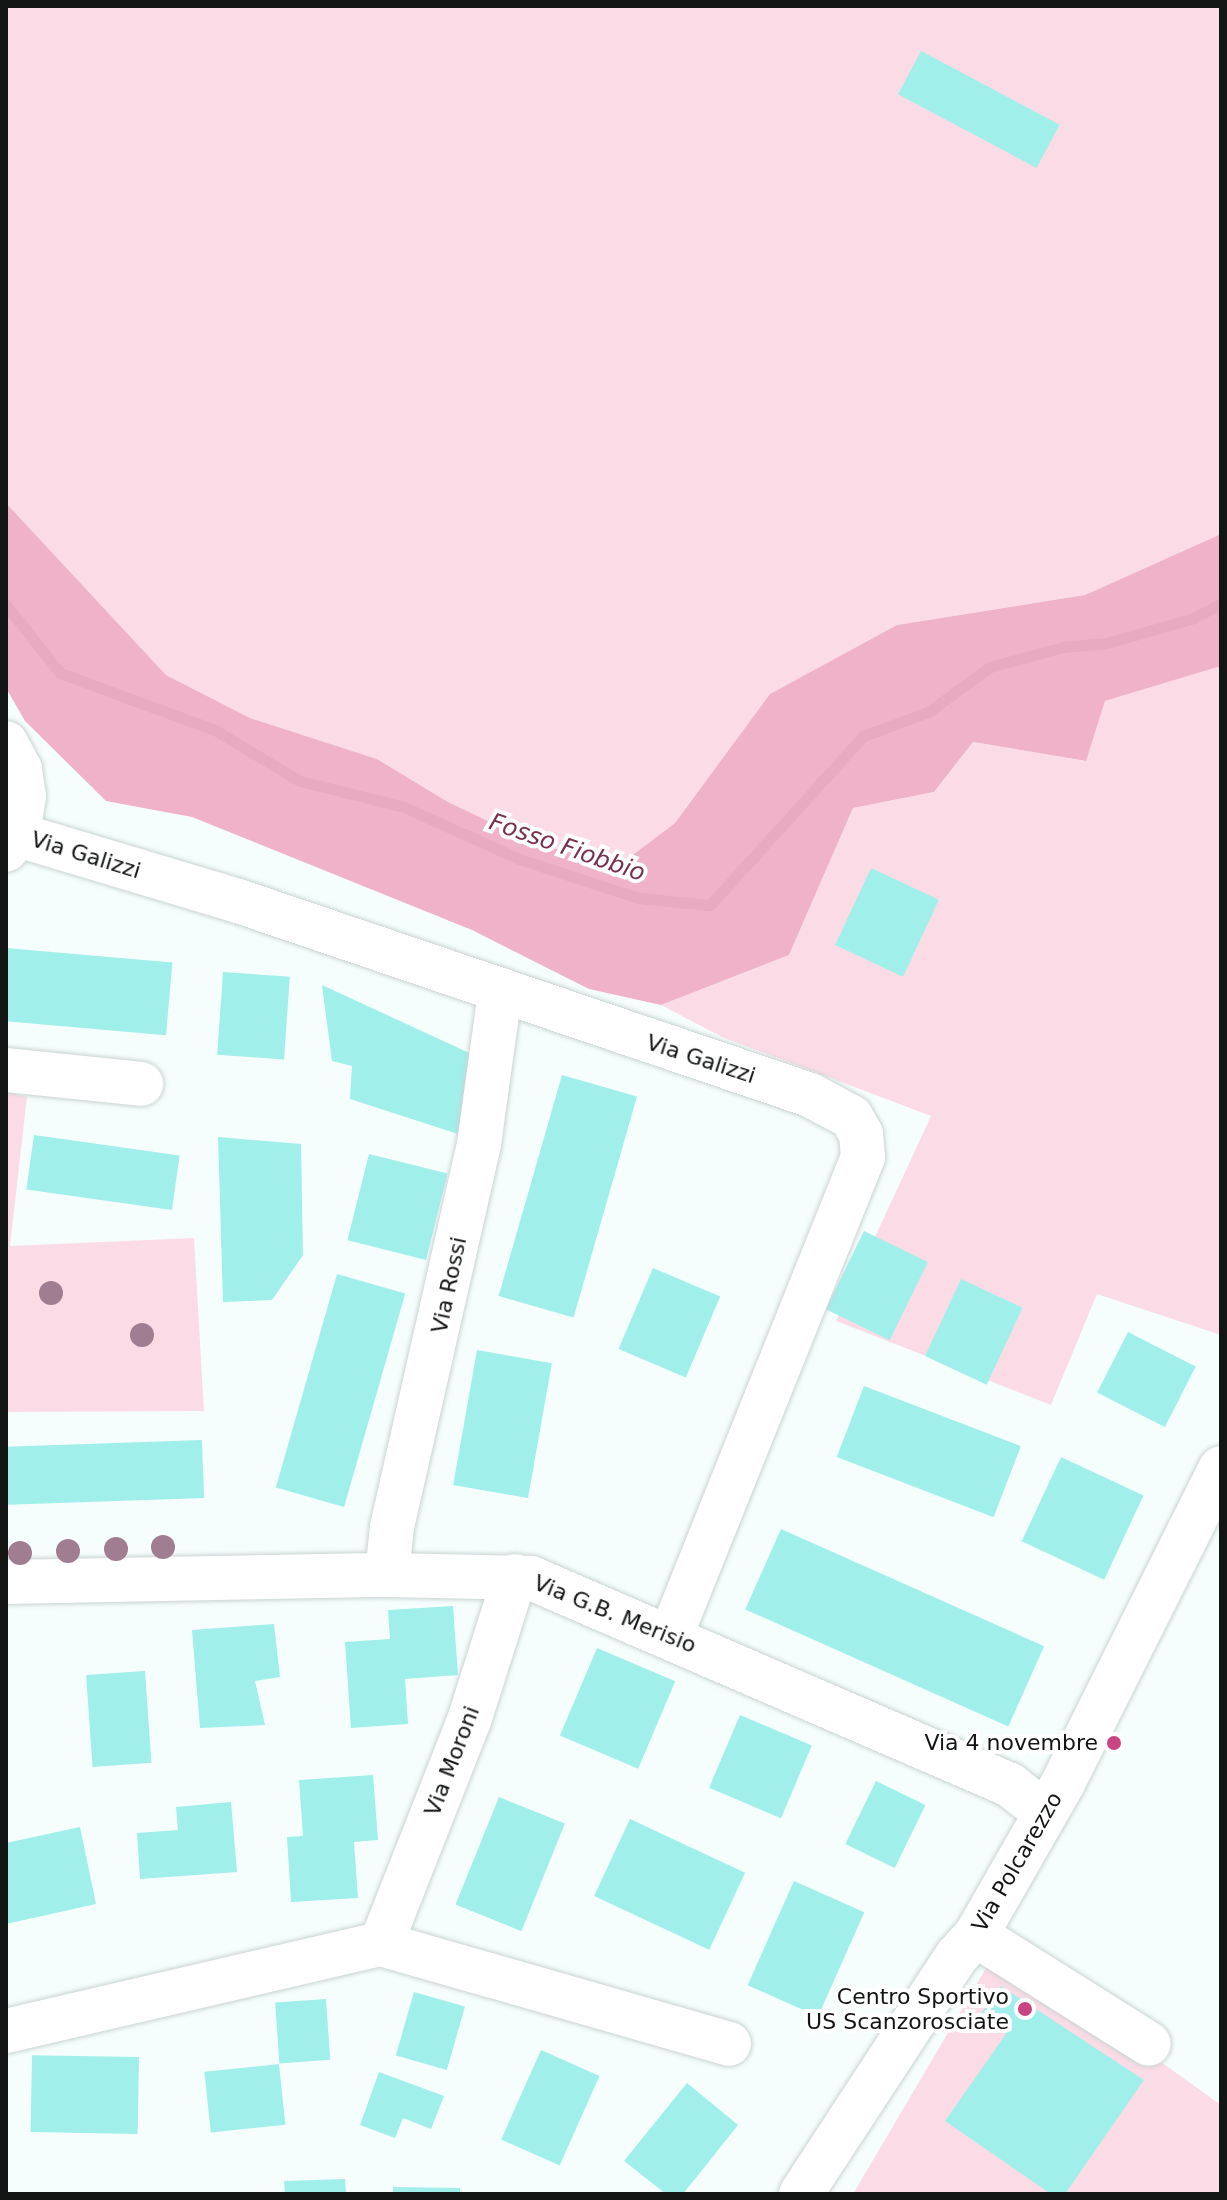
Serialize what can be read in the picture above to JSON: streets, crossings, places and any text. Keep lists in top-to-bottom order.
{
  "streets": {
    "street": [
      "Via Galizzi",
      "Via Rossi",
      "Via G.B. Merisio",
      "Via Moroni",
      "Via Polcarezzo"
    ]
  },
  "crossings": [
    ["Via Galizzi", "Via Rossi"],
    ["Via Galizzi", "Via G.B. Merisio"],
    ["Via Rossi", "Via G.B. Merisio"],
    ["Via G.B. Merisio", "Via Moroni"],
    ["Via G.B. Merisio", "Via Polcarezzo"]
  ],
  "water": ["Fosso Fiobbio"],
  "places": ["Via 4 novembre", "Centro Sportivo US Scanzorosciate"]
}
